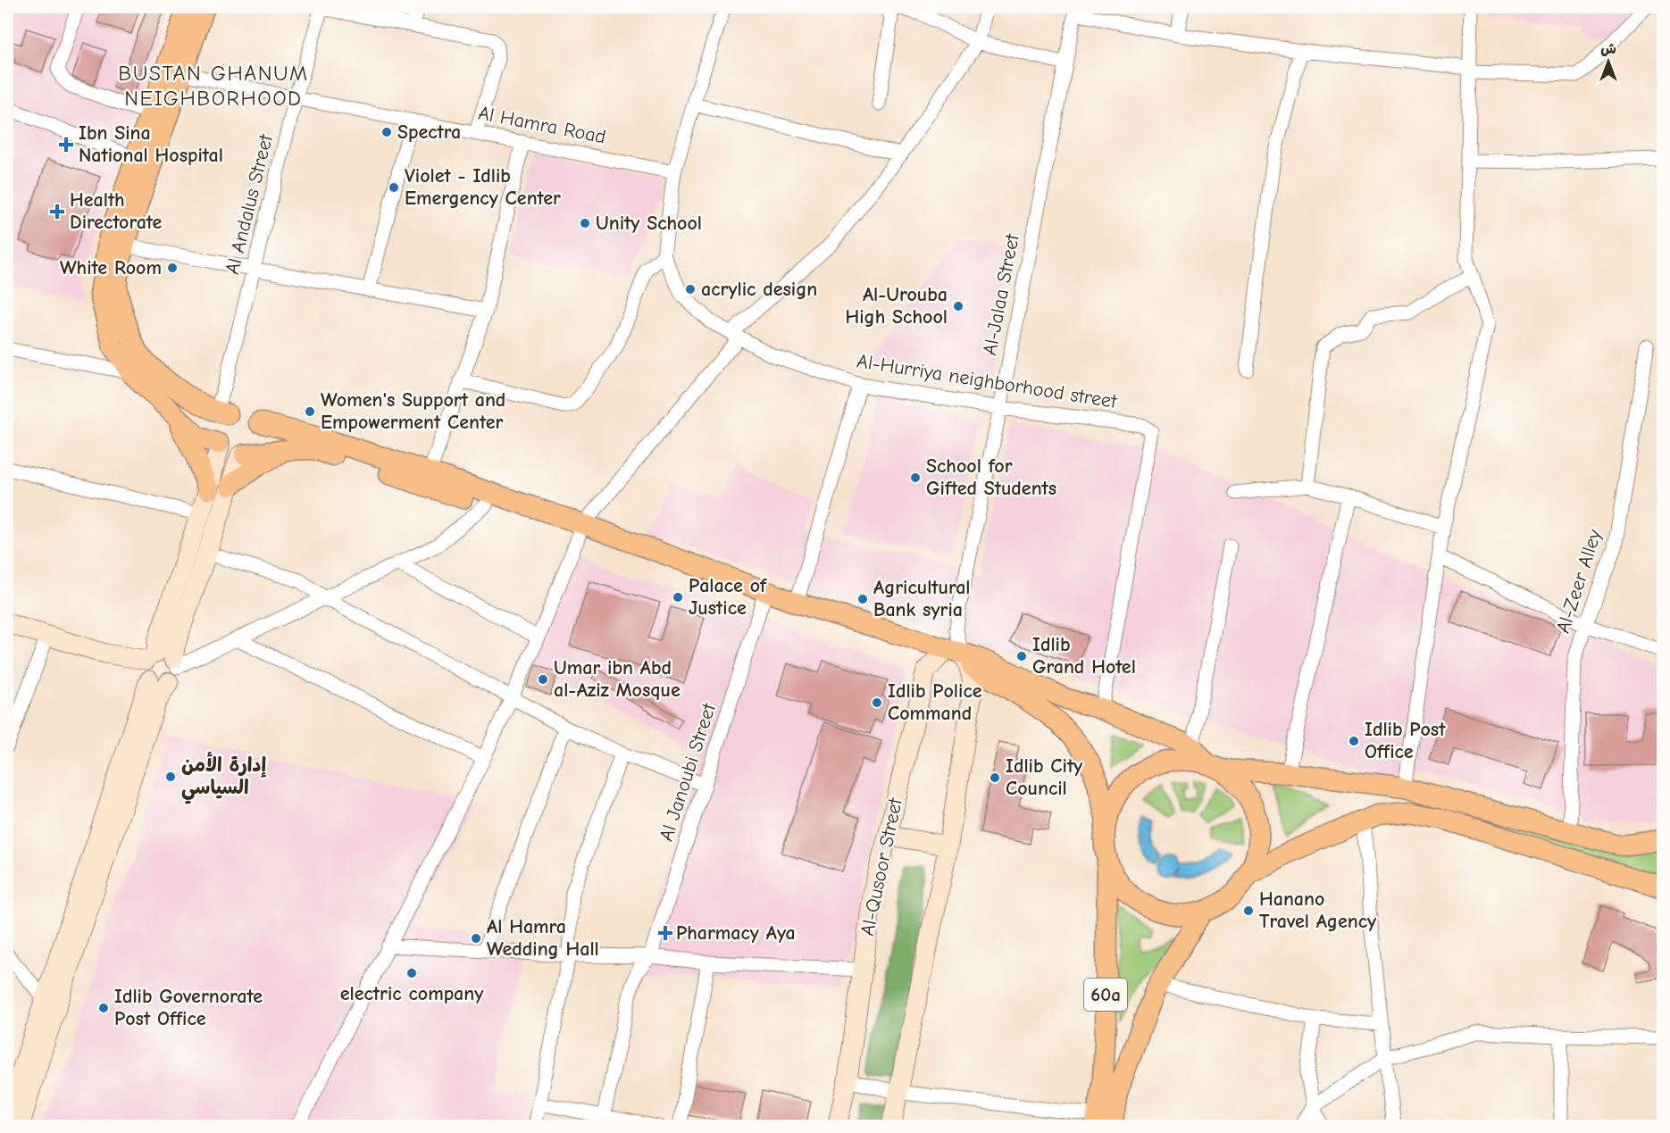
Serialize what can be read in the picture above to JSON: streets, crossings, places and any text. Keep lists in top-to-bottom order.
{
  "streets": {
    "main road": ["60a"],
    "street": [
      "Al Hamra Road",
      "Al Andalus Street",
      "Al-Jalaa Street",
      "Al-Hurriya neighborhood street",
      "Al-Zeer Alley",
      "Al Janoubi Street",
      "Al-Qusoor Street"
    ]
  },
  "crossings": [
    ["Al Hamra Road", "Al Andalus Street"],
    ["Al-Jalaa Street", "Al-Hurriya neighborhood street"],
    ["Al-Jalaa Street", "Al-Qusoor Street"]
  ],
  "districts": ["BUSTAN GHANUM NEIGHBORHOOD"],
  "places": {
    "other": [
      "Spectra",
      "Violet - Idlib Emergency Center",
      "Unity School",
      "White Room",
      "acrylic design",
      "Al-Urouba High School",
      "Women's Support and Empowerment Center",
      "School for Gifted Students",
      "Palace of Justice",
      "Agricultural Bank syria",
      "Idlib Grand Hotel",
      "Umar ibn Abd al-Aziz Mosque",
      "Idlib Police Command",
      "Idlib Post Office",
      "إدارة الأمن السياسي",
      "Idlib City Council",
      "Hanano Travel Agency",
      "Al Hamra Wedding Hall",
      "electric company",
      "Idlib Governorate Post Office"
    ],
    "health": ["Ibn Sina National Hospital", "Health Directorate", "Pharmacy Aya"]
  },
  "north": "top"
}
